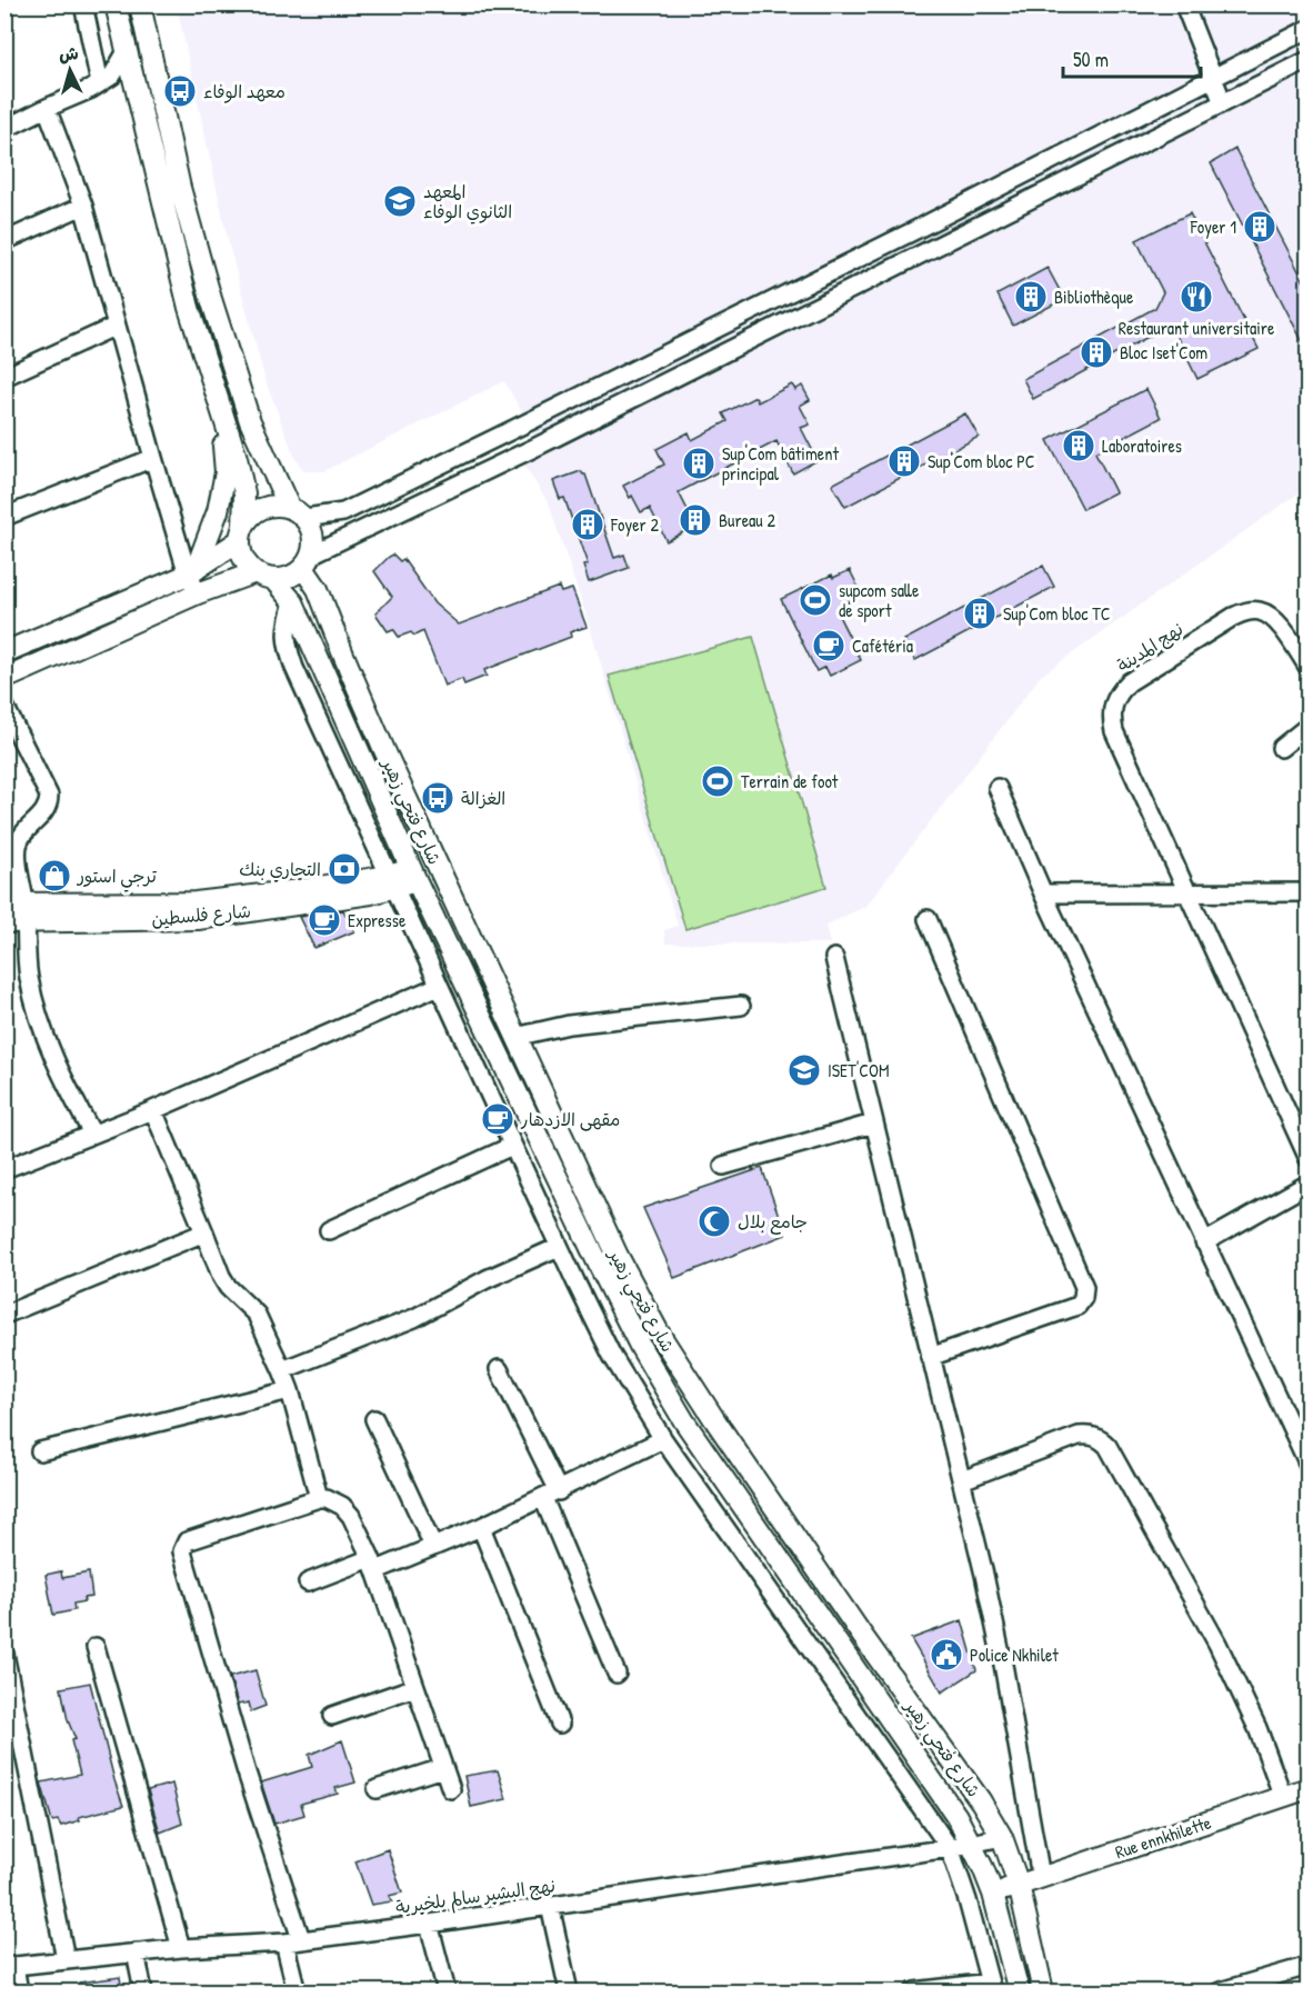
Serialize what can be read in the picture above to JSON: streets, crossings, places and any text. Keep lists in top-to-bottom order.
{
  "streets": {
    "street": [
      "نهج المدينة",
      "شارع فتحي زهير",
      "شارع فلسطين",
      "Rue ennkhilette",
      "نهج البشير سالم بلخيرية"
    ]
  },
  "crossings": [
    ["شارع فتحي زهير", "شارع فلسطين"],
    ["شارع فتحي زهير", "Rue ennkhilette"],
    ["شارع فتحي زهير", "نهج البشير سالم بلخيرية"]
  ],
  "places": {
    "bus stop": ["معهد الوفاء", "الغزالة"],
    "school or university": ["المعهد الثانوي الوفاء", "ISET'COM"],
    "building": [
      "Foyer 1",
      "Bibliothèque",
      "Bloc Iset'Com",
      "Laboratoires",
      "Sup'Com bloc PC",
      "Sup'Com bâtiment principal",
      "Bureau 2",
      "Foyer 2",
      "Sup'Com bloc TC"
    ],
    "restaurant": ["Restaurant universitaire"],
    "sports": ["supcom salle de sport", "Terrain de foot"],
    "cafe": ["Cafétéria", "Expresse", "مقهى الازدهار"],
    "bank": ["التجاري بنك"],
    "shop": ["ترجي استور"],
    "mosque": ["جامع بلال"],
    "public building": ["Police Nkhilet"]
  },
  "scale_bar": "50 m",
  "north": "top"
}
